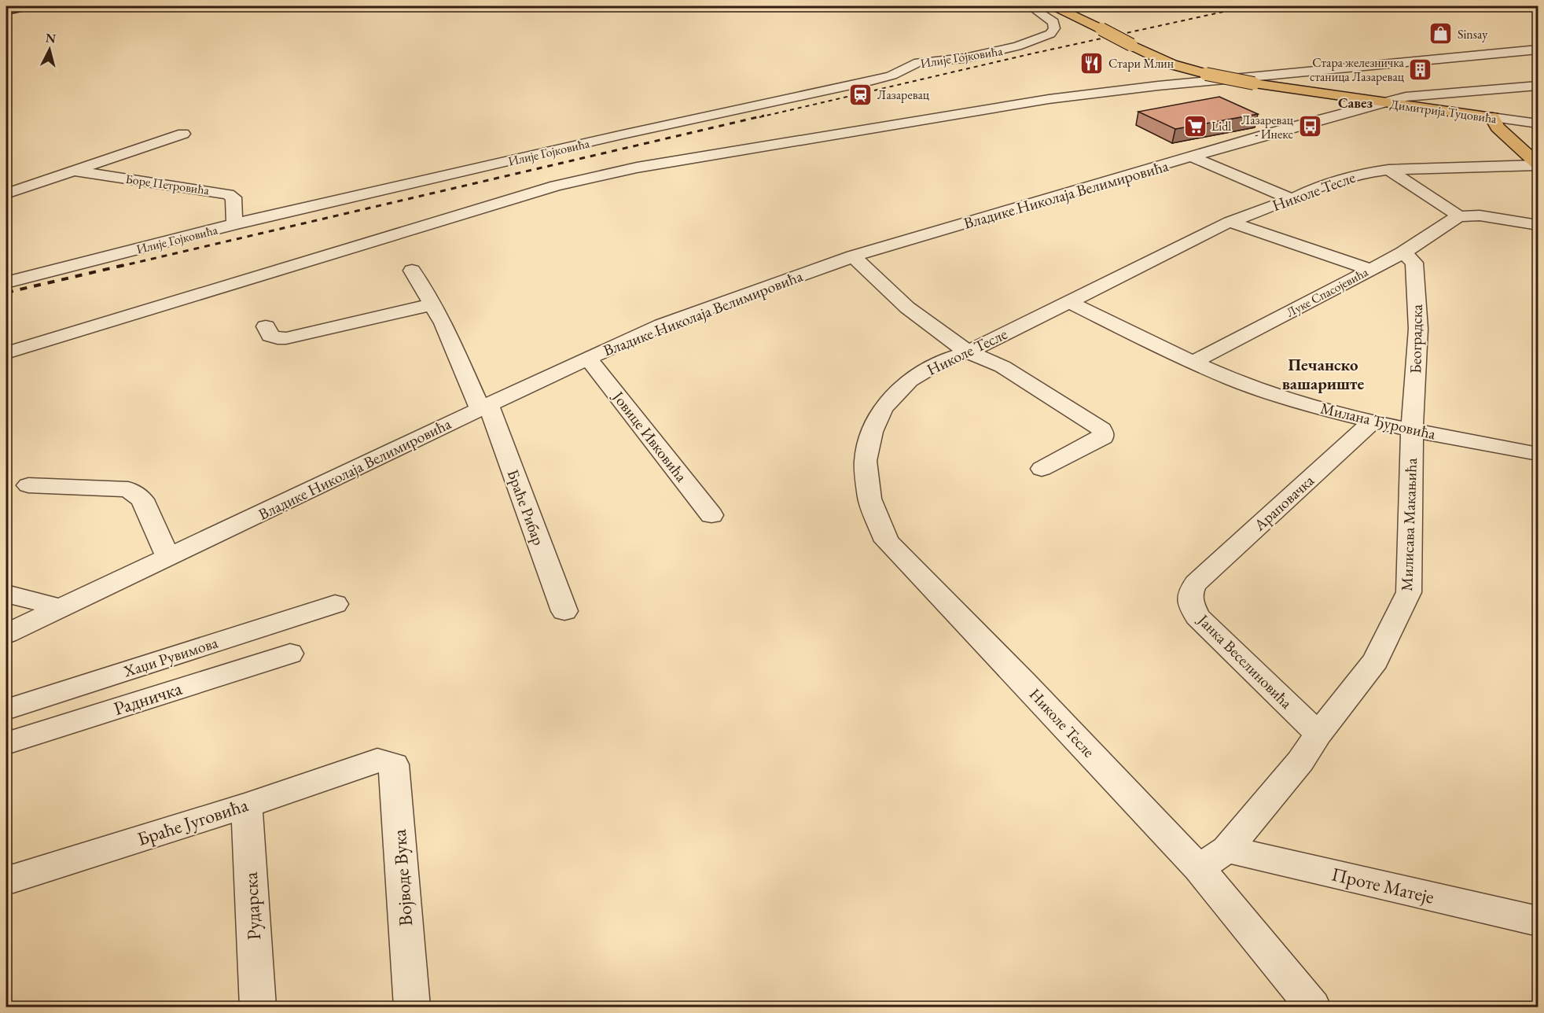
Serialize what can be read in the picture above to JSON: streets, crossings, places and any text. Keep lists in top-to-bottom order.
{
  "streets": {
    "main road": ["Димитрија Туцовића"],
    "street": [
      "Илије Гојковића",
      "Боре Петровића",
      "Николе Тесле",
      "Владике Николаја Велимировића",
      "Луке Спасојевића",
      "Београдска",
      "Милана Ђуровића",
      "Јовице Ивковића",
      "Араповачка",
      "Браће Рибар",
      "Милисава Макањића",
      "Хаџи Рувимова",
      "Јанка Веселиновића",
      "Радничка",
      "Браће Југовића",
      "Војводе Вука",
      "Проте Матеје",
      "Рударска"
    ]
  },
  "crossings": [
    ["Илије Гојковића", "Боре Петровића"],
    ["Димитрија Туцовића", "Владике Николаја Велимировића"],
    ["Николе Тесле", "Милана Ђуровића"],
    ["Владике Николаја Велимировића", "Јовице Ивковића"],
    ["Владике Николаја Велимировића", "Браће Рибар"],
    ["Луке Спасојевића", "Београдска"],
    ["Луке Спасојевића", "Милана Ђуровића"],
    ["Београдска", "Милана Ђуровића"],
    ["Београдска", "Милисава Макањића"],
    ["Милана Ђуровића", "Араповачка"],
    ["Милана Ђуровића", "Милисава Макањића"],
    ["Араповачка", "Јанка Веселиновића"],
    ["Милисава Макањића", "Јанка Веселиновића"],
    ["Браће Југовића", "Војводе Вука"],
    ["Браће Југовића", "Рударска"]
  ],
  "districts": ["Савез", "Печанско вашариште"],
  "places": {
    "shop": ["Sinsay"],
    "restaurant": ["Стари Млин"],
    "building": ["Стара железничка станица Лазаревац"],
    "station": ["Лазаревац"],
    "supermarket": ["Lidl"],
    "bus stop": ["Лазаревац - Инекс"]
  },
  "north": "top"
}
